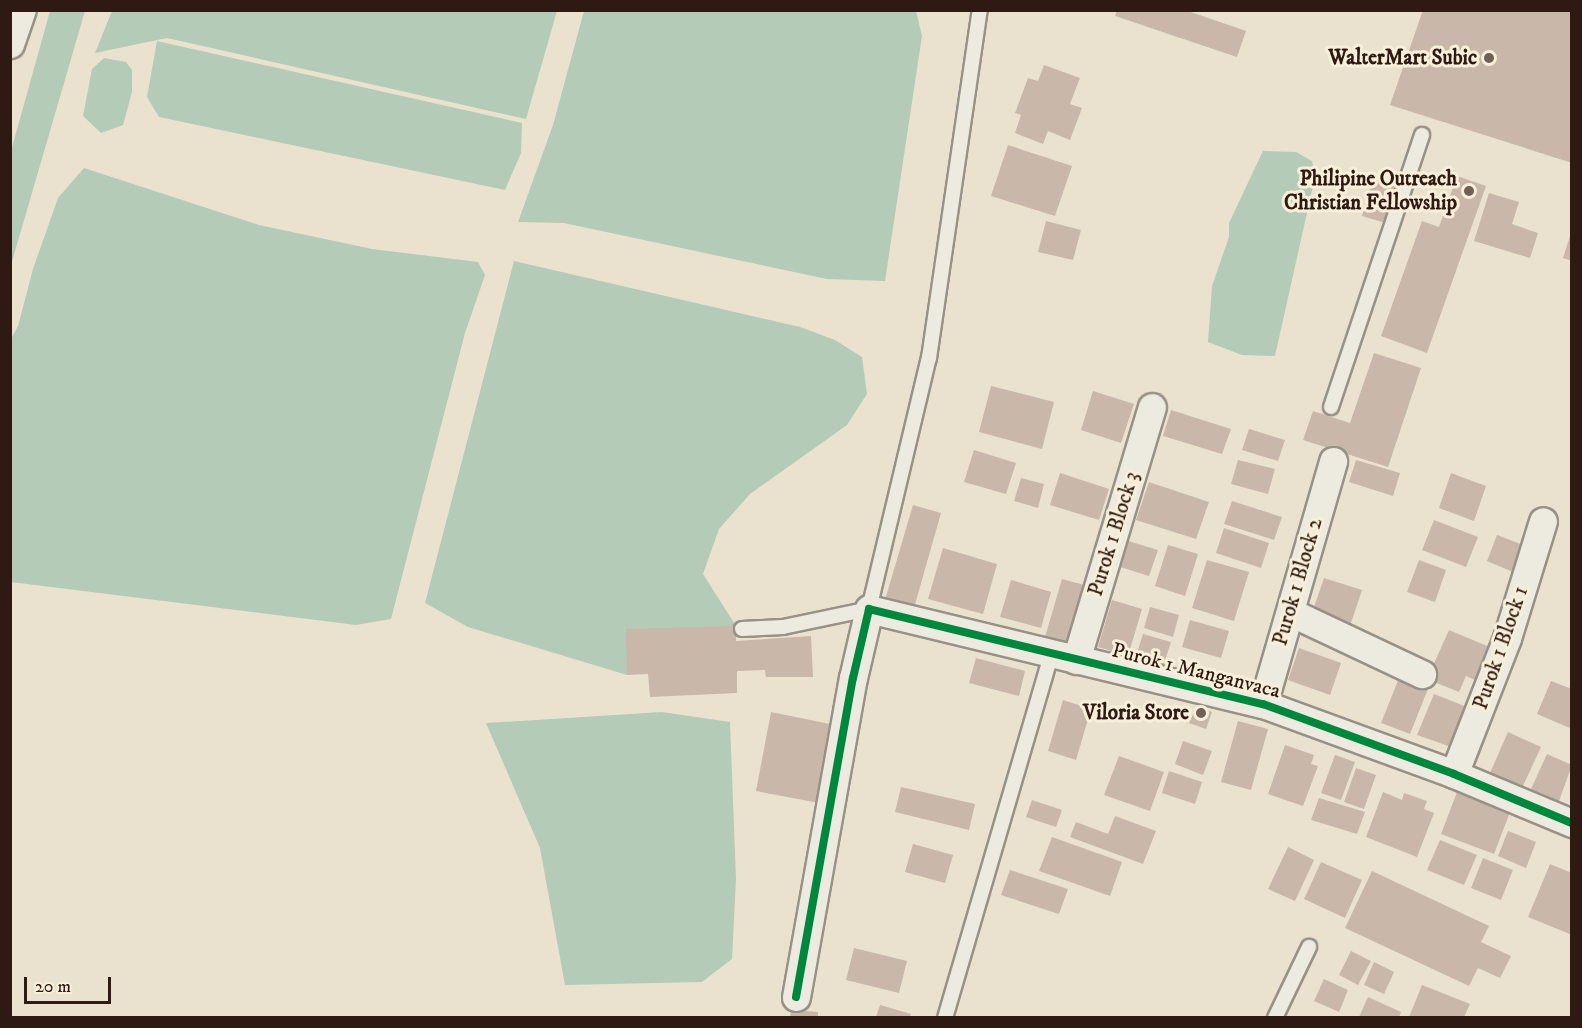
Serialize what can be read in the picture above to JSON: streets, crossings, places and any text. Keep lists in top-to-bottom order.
{
  "streets": {
    "street": [
      "Purok 1 Block 3",
      "Purok 1 Block 2",
      "Purok 1 Block 1",
      "Purok 1 Manganvaca"
    ]
  },
  "crossings": [
    ["Purok 1 Block 3", "Purok 1 Manganvaca"],
    ["Purok 1 Block 2", "Purok 1 Manganvaca"],
    ["Purok 1 Block 1", "Purok 1 Manganvaca"]
  ],
  "places": ["WalterMart Subic", "Philipine Outreach Christian Fellowship", "Viloria Store"],
  "scale_bar": "20 m"
}
